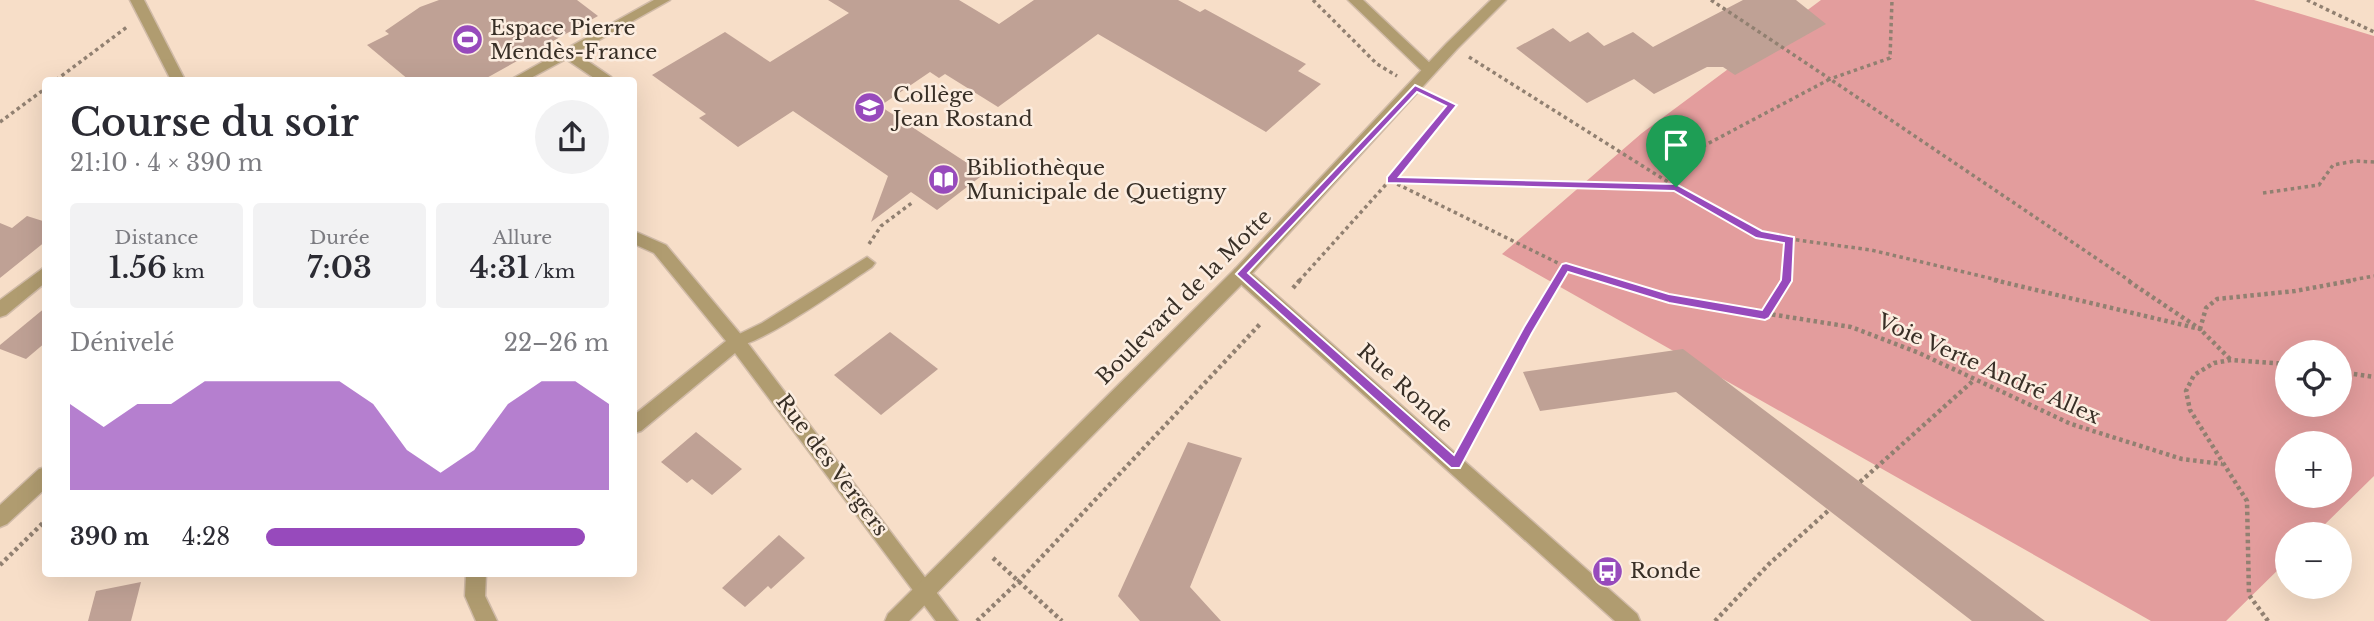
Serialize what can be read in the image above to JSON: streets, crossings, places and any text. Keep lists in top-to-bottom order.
{
  "streets": {
    "street": ["Boulevard de la Motte", "Rue Ronde", "Rue des Vergers"],
    "path": ["Voie Verte André Allex"]
  },
  "crossings": [
    ["Boulevard de la Motte", "Rue Ronde"],
    ["Boulevard de la Motte", "Rue des Vergers"]
  ],
  "places": {
    "sports": ["Espace Pierre Mendès-France"],
    "school or university": ["Collège Jean Rostand"],
    "library": ["Bibliothèque Municipale de Quetigny"],
    "bus stop": ["Ronde"]
  },
  "page": {
    "heading": ["Course du soir", "21:10 · 4 × 390 m"],
    "stats": [
      ["Distance", "1.56 km"],
      ["Durée", "7:03"],
      ["Allure", "4:31 /km"]
    ],
    "chart": ["Dénivelé", "22–26 m"],
    "map_buttons": ["+", "−"],
    "list": [
      {
        "name": "390 m",
        "note": "4:28"
      }
    ]
  }
}
